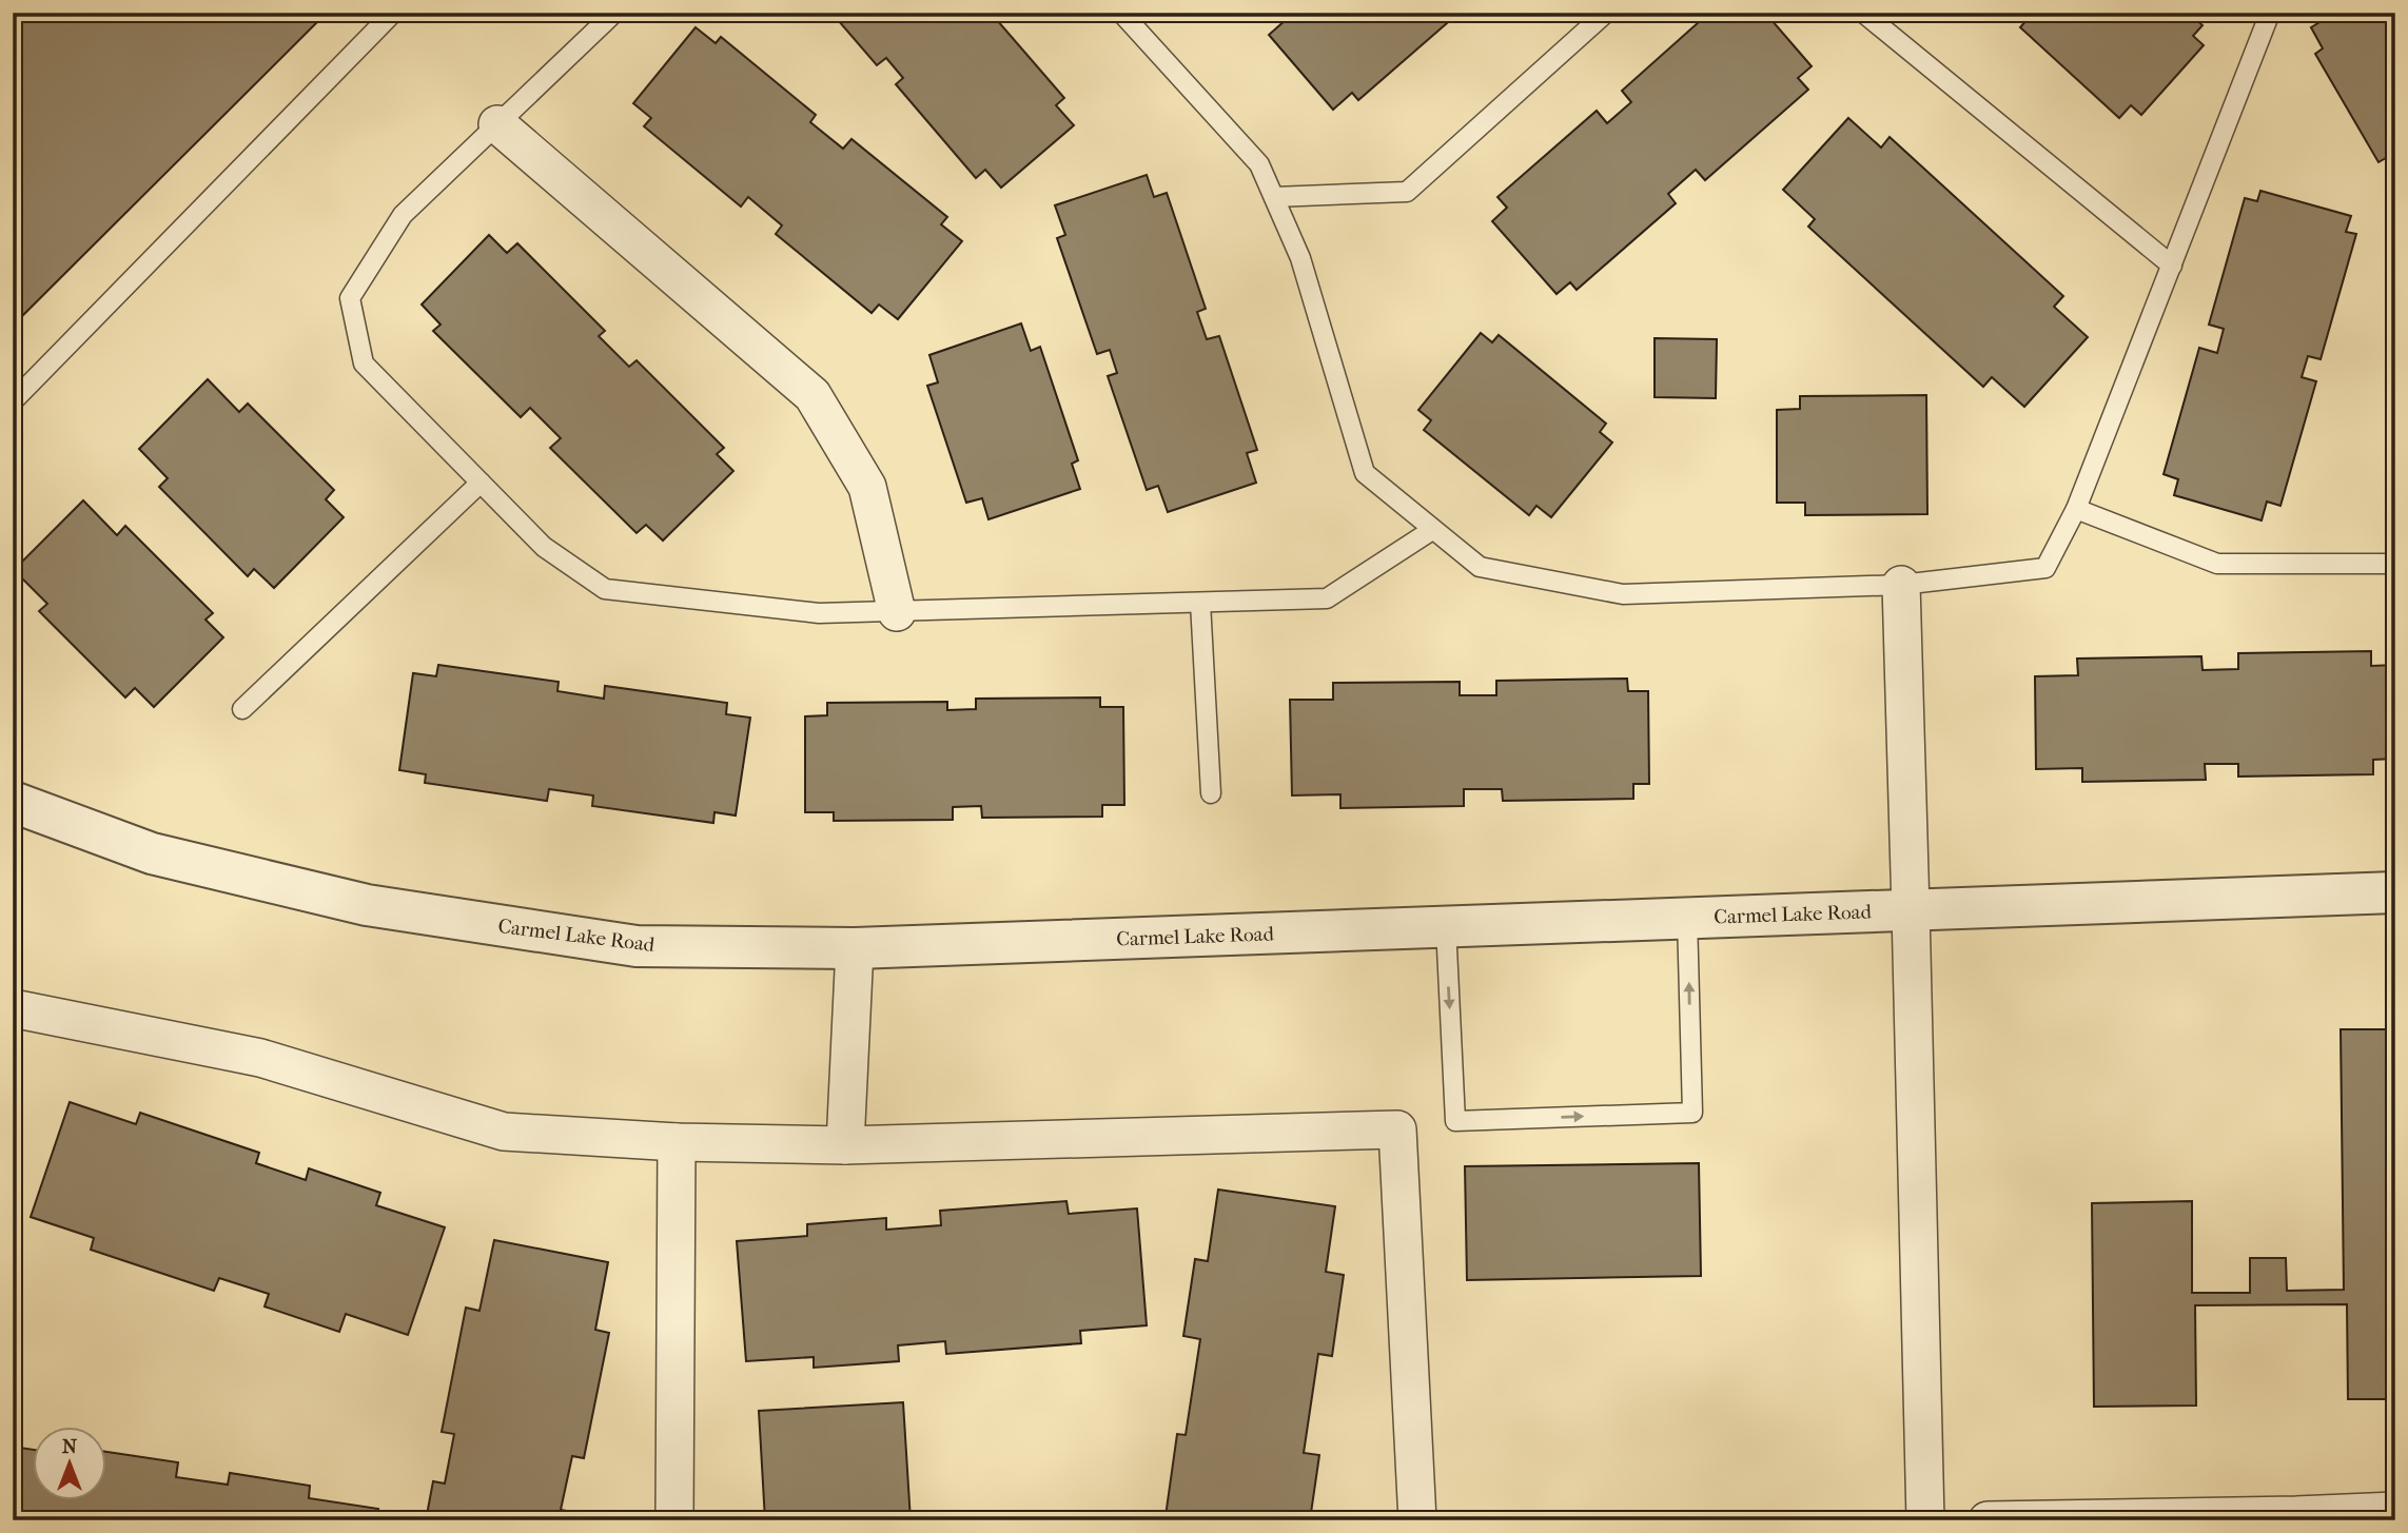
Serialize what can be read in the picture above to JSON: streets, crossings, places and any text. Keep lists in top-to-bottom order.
{
  "streets": {
    "street": ["Carmel Lake Road"]
  },
  "north": "top"
}
